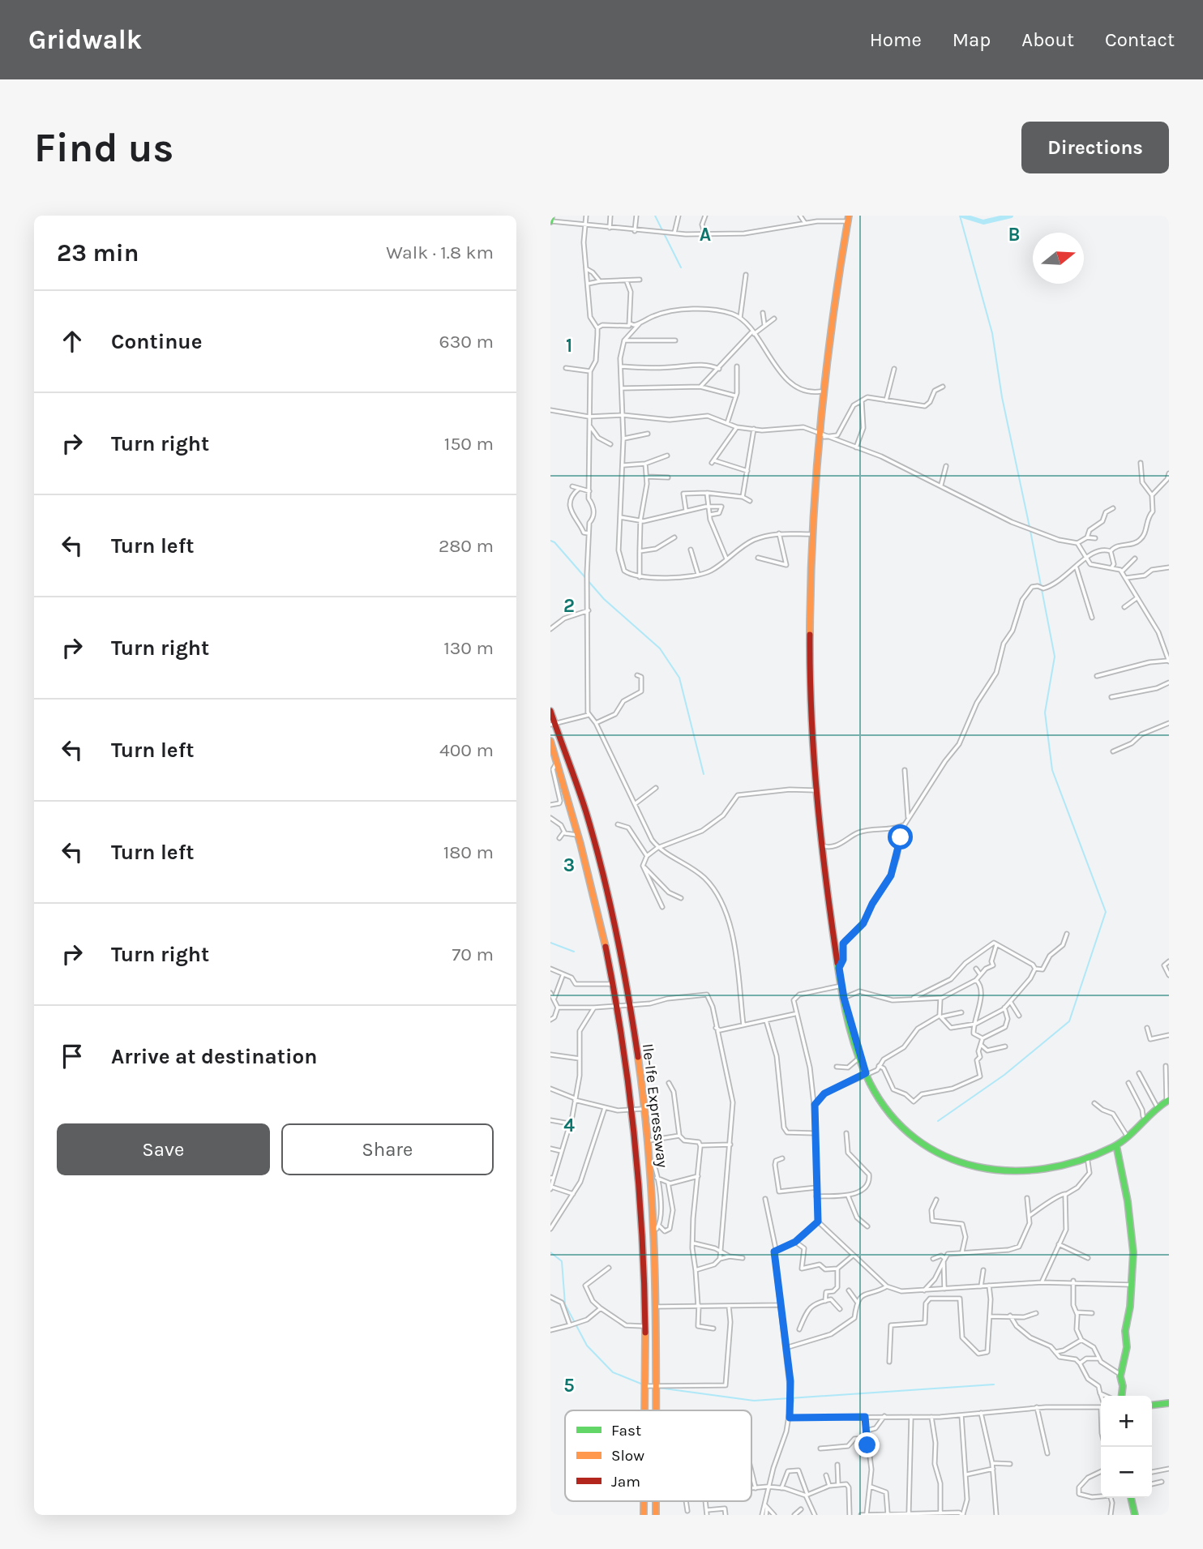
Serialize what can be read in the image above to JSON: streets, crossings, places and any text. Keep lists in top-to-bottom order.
{
  "streets": {
    "main road": ["Ile-Ife Expressway"]
  },
  "legend": ["Fast", "Slow", "Jam"],
  "north": "right",
  "page": {
    "header": "Gridwalk",
    "nav": [
      "Home",
      "Map",
      "About",
      "Contact"
    ],
    "buttons": [
      "Directions",
      ["Save", "Share"]
    ],
    "title": "Find us",
    "heading": ["23 min", "Walk · 1.8 km"],
    "list": [
      ["Continue", "630 m"],
      ["Turn right", "150 m"],
      ["Turn left", "280 m"],
      ["Turn right", "130 m"],
      ["Turn left", "400 m"],
      ["Turn left", "180 m"],
      ["Turn right", "70 m"],
      "Arrive at destination"
    ],
    "map_buttons": ["+", "−"]
  },
  "grid": {
    "columns": ["A", "B"],
    "rows": [
      "1",
      "2",
      "3",
      "4",
      "5"
    ]
  }
}
